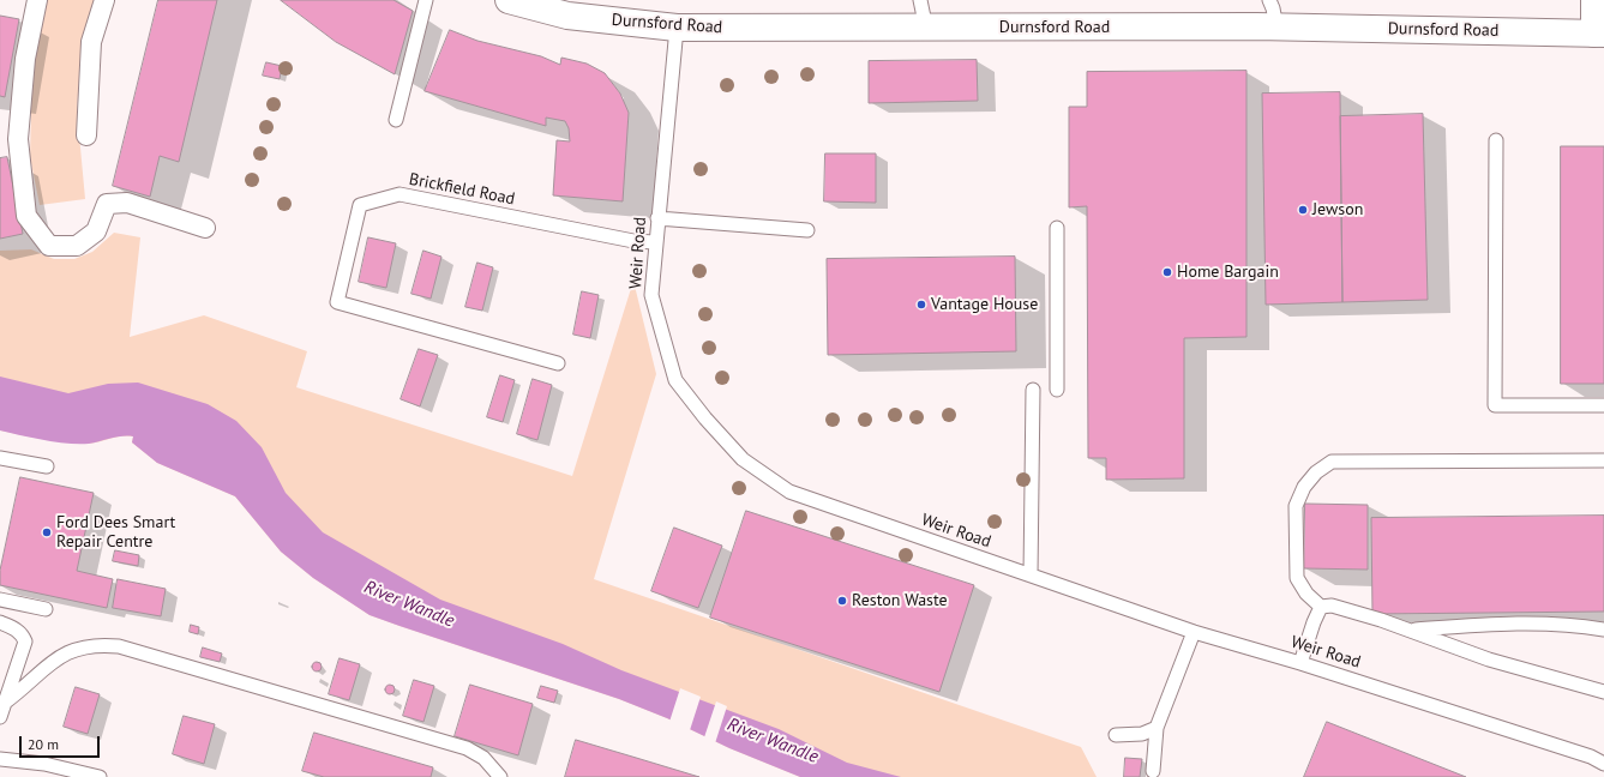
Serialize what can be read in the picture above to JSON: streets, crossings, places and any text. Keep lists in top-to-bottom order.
{
  "streets": {
    "main road": ["Durnsford Road"],
    "lane": ["Brickfield Road", "Weir Road"]
  },
  "crossings": [
    ["Durnsford Road", "Weir Road"],
    ["Brickfield Road", "Weir Road"]
  ],
  "water": ["River Wandle"],
  "places": [
    "Jewson",
    "Home Bargain",
    "Vantage House",
    "Ford Dees Smart Repair Centre",
    "Reston Waste"
  ],
  "scale_bar": "20 m"
}
